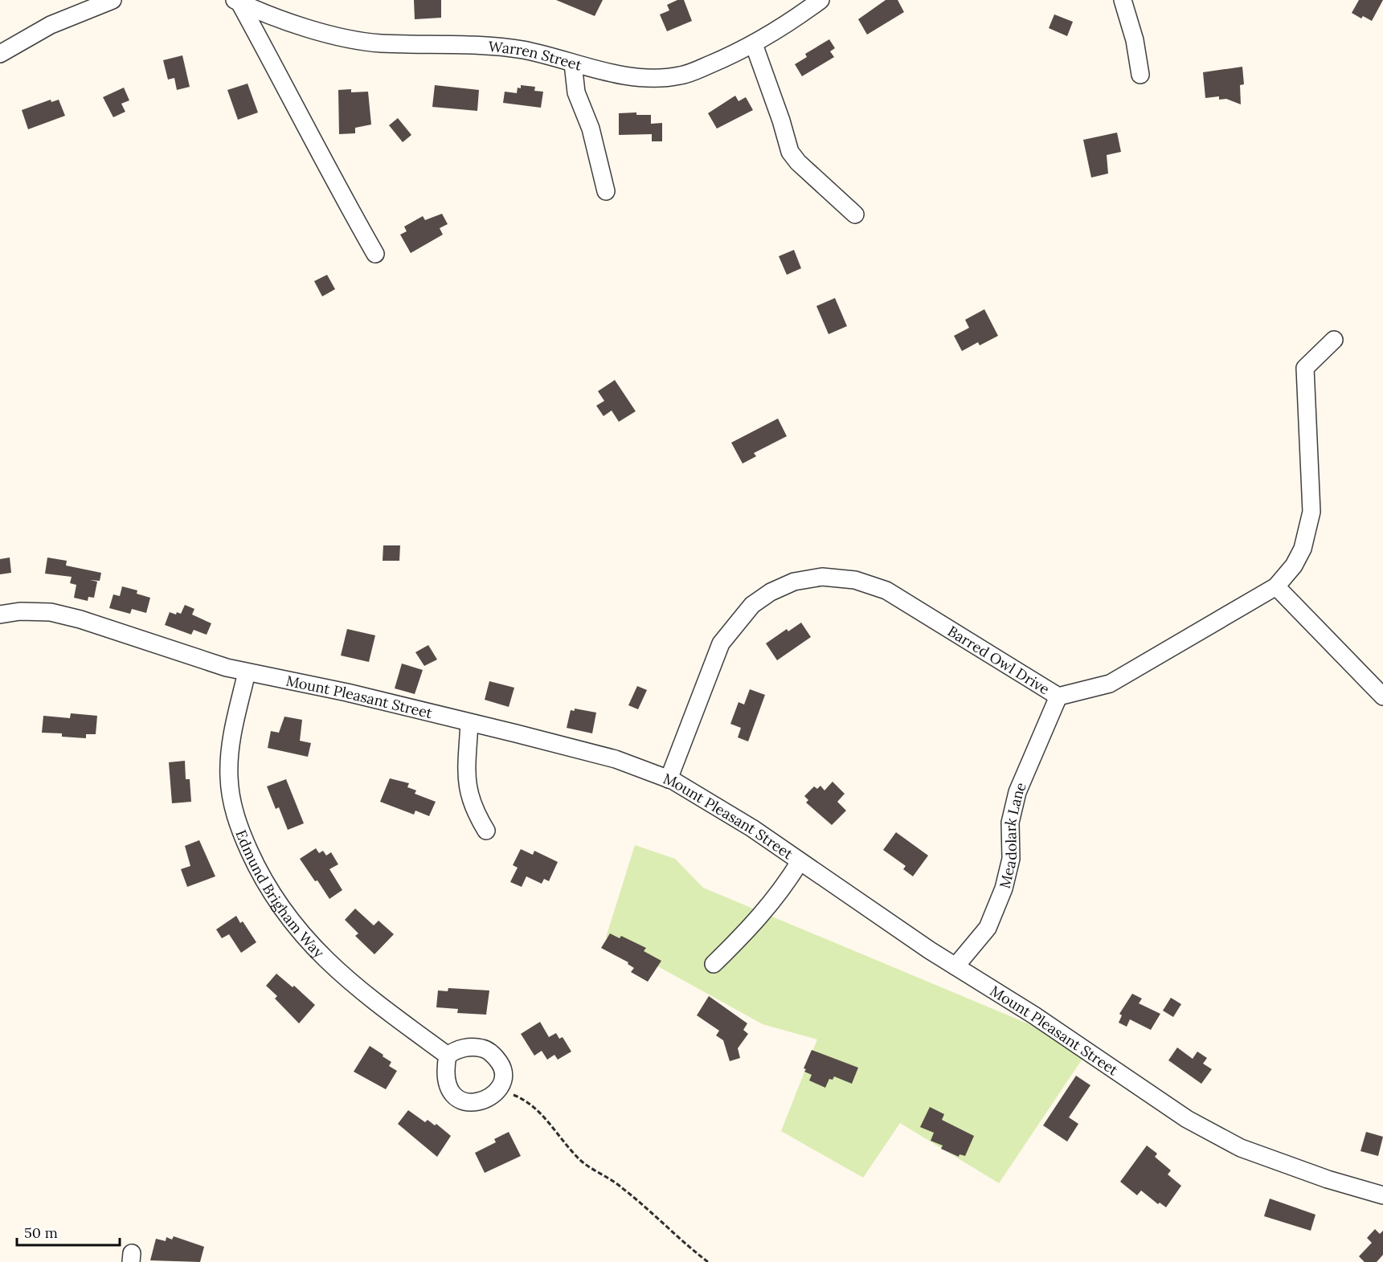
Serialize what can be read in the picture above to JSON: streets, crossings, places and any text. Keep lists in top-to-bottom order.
{
  "streets": {
    "street": [
      "Warren Street",
      "Barred Owl Drive",
      "Mount Pleasant Street",
      "Meadolark Lane",
      "Edmund Brigham Way"
    ]
  },
  "crossings": [
    ["Barred Owl Drive", "Mount Pleasant Street"],
    ["Barred Owl Drive", "Meadolark Lane"],
    ["Mount Pleasant Street", "Meadolark Lane"],
    ["Mount Pleasant Street", "Edmund Brigham Way"]
  ],
  "scale_bar": "50 m"
}
